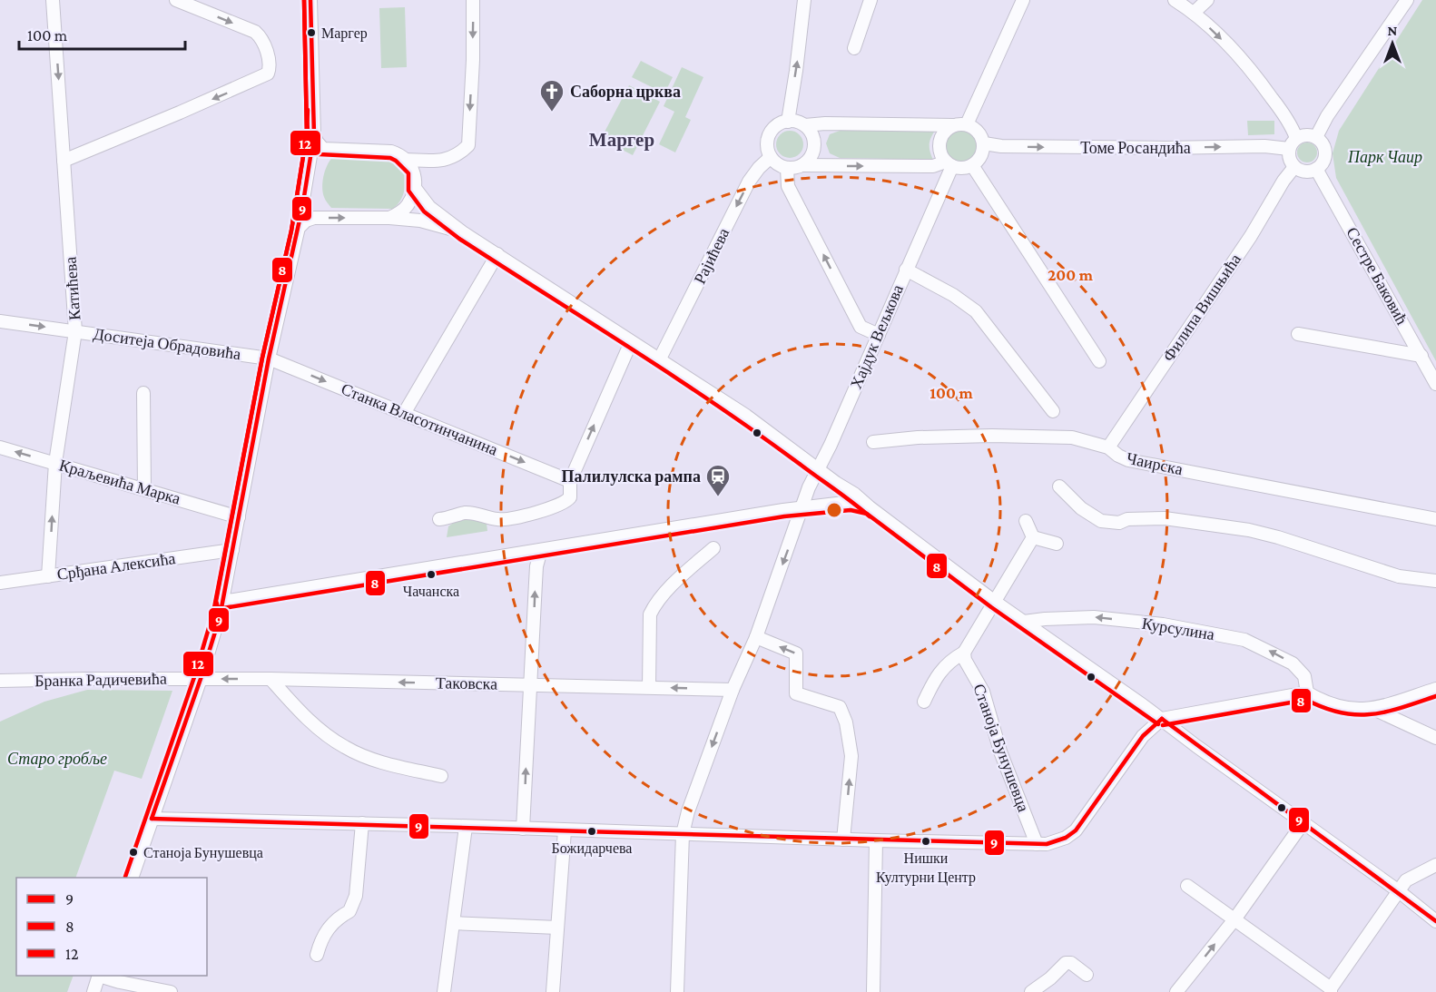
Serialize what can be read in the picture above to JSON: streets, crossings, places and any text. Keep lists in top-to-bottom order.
{
  "streets": {
    "street": [
      "Томе Росандића",
      "Рајићева",
      "Сестре Баковић",
      "Катићева",
      "Филипа Вишњића",
      "Хајдук Вељкова",
      "Доситеја Обрадовића",
      "Станка Власотинчанина",
      "Чаирска",
      "Краљевића Марка",
      "Срђана Алексића",
      "Курсулина",
      "Бранка Радичевића",
      "Таковска",
      "Станоја Бунушевца"
    ]
  },
  "crossings": [
    ["Томе Росандића", "Сестре Баковић"],
    ["Томе Росандића", "Филипа Вишњића"],
    ["Томе Росандића", "Хајдук Вељкова"],
    ["Сестре Баковић", "Филипа Вишњића"],
    ["Катићева", "Доситеја Обрадовића"],
    ["Катићева", "Краљевића Марка"],
    ["Катићева", "Срђана Алексића"],
    ["Филипа Вишњића", "Чаирска"],
    ["Доситеја Обрадовића", "Станка Власотинчанина"],
    ["Бранка Радичевића", "Таковска"]
  ],
  "one_way": ["Томе Росандића", "Рајићева", "Станка Власотинчанина"],
  "districts": ["Маргер"],
  "parks": ["Парк Чаир", "Старо гробље"],
  "places": {
    "other": [
      "Маргер",
      "Чачанска",
      "Божидарчева",
      "Нишки Културни Центр",
      "Станоја Бунушевца"
    ],
    "church": ["Саборна црква"],
    "station": ["Палилулска рампа"]
  },
  "lines": ["transit line 9", "transit line 8", "transit line 12"],
  "legend": ["9", "8", "12"],
  "scale_bar": "100 m",
  "north": "top",
  "rings": ["200 m", "100 m"]
}
